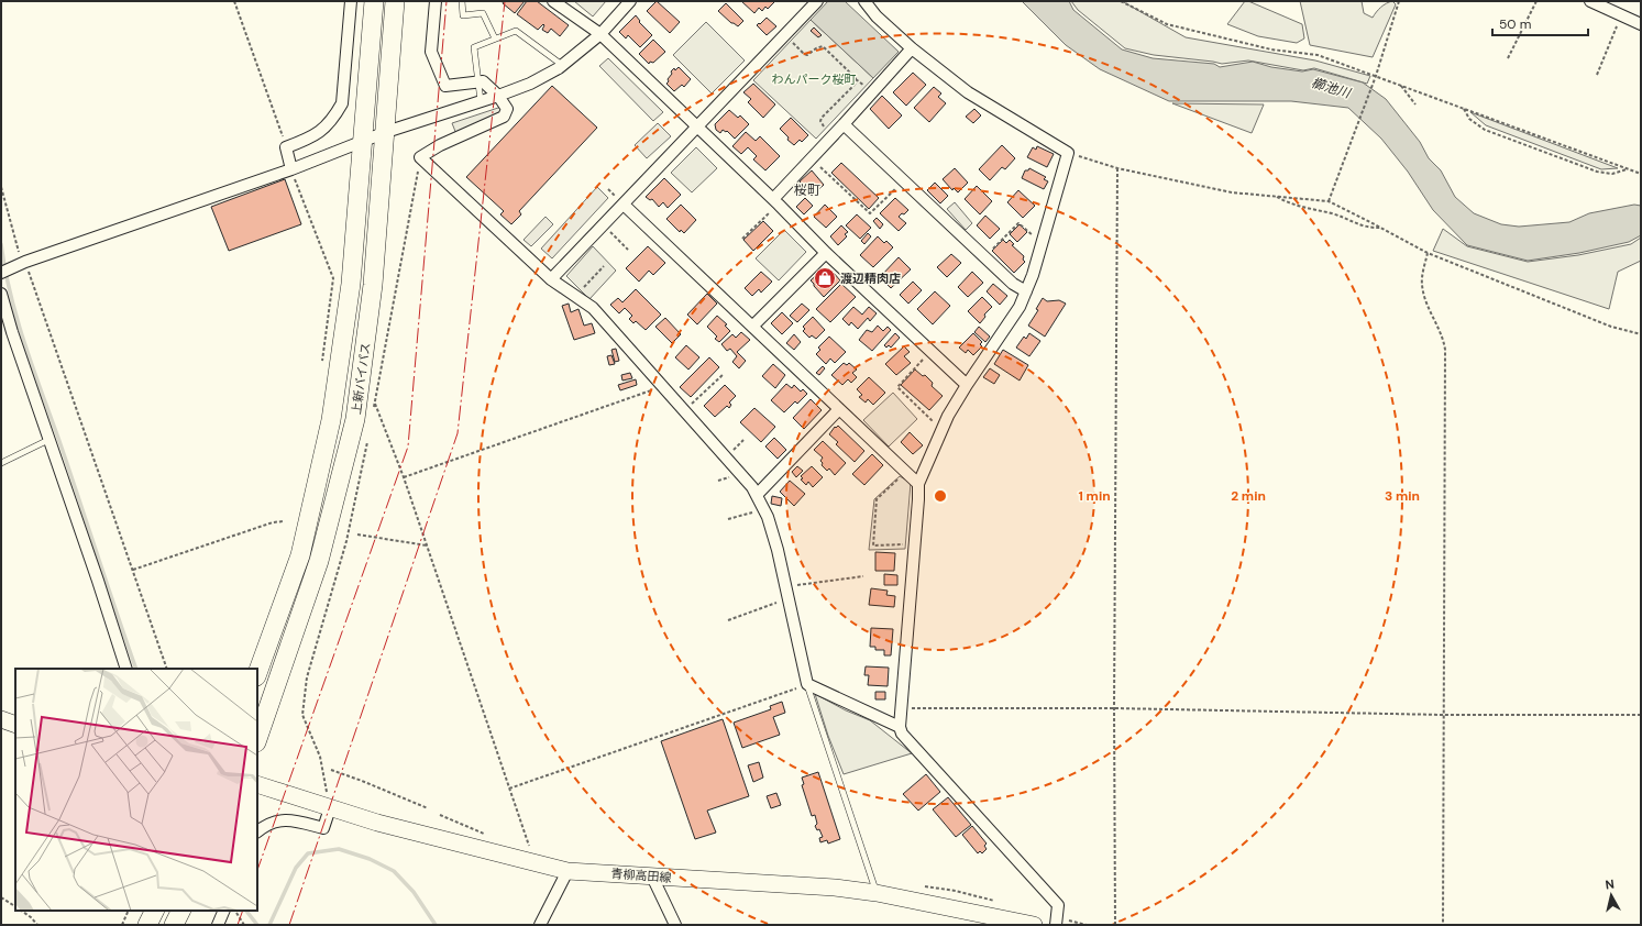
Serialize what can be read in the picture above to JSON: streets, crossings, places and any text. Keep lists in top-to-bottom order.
{
  "streets": {
    "highway": ["上新バイパス"],
    "main road": ["青柳高田線"]
  },
  "districts": ["桜町"],
  "water": ["櫛池川"],
  "parks": ["わんパーク桜町"],
  "places": {
    "shop": ["渡辺精肉店"]
  },
  "scale_bar": "50 m",
  "north": "top",
  "rings": ["1 min", "2 min", "3 min"]
}
